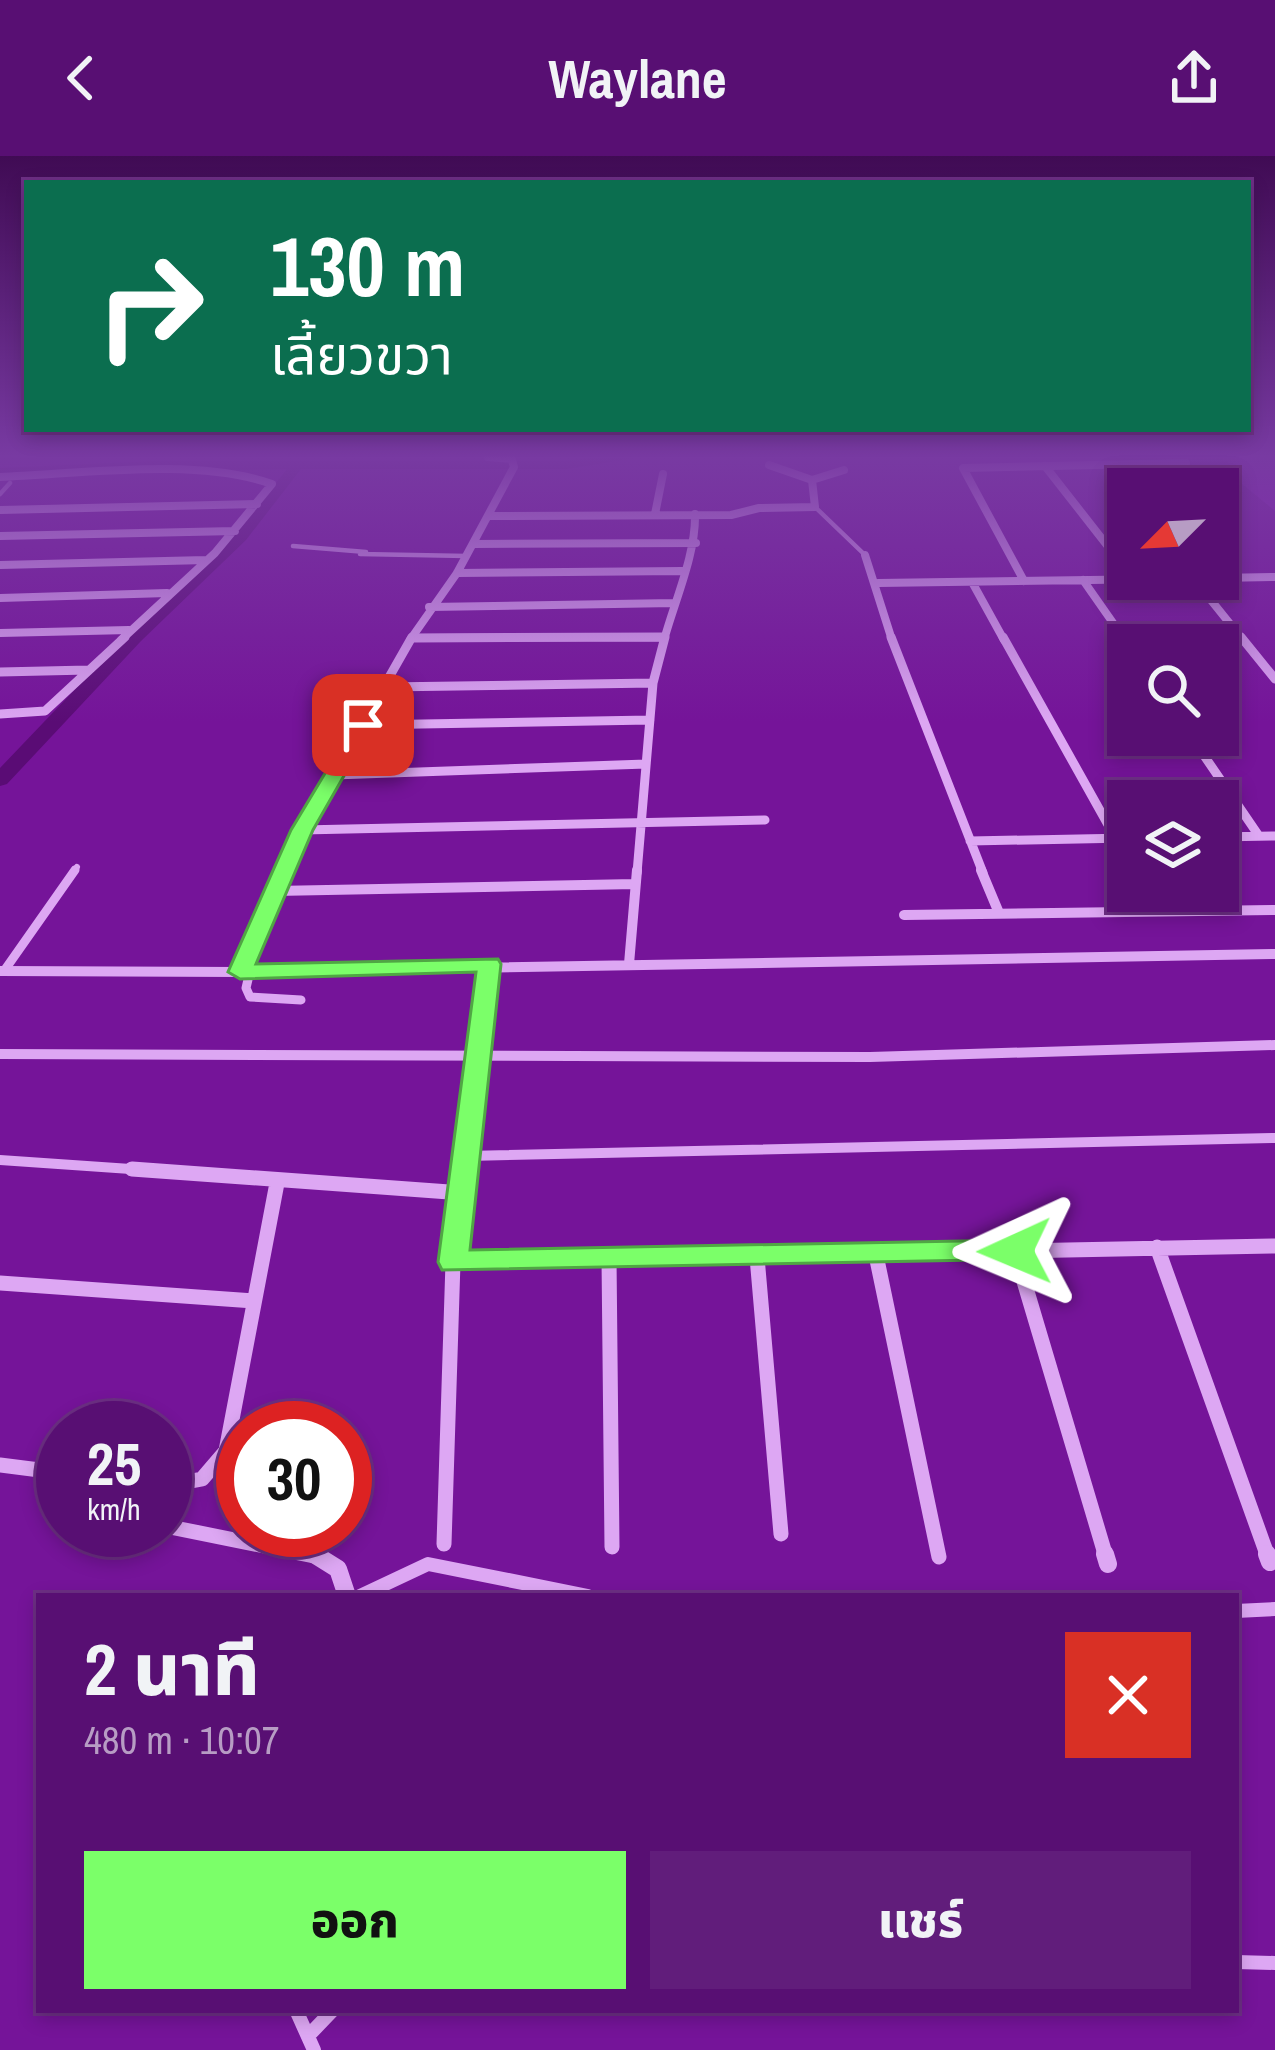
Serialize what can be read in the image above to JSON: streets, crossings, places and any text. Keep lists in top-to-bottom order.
{
  "north": "bottom left",
  "page": {
    "header": "Waylane",
    "turn": ["130 m", "เลี้ยวขวา"],
    "speed": "25 km/h",
    "limit": "30",
    "heading": ["2 นาที", "480 m · 10:07"],
    "buttons": ["ออก", "แชร์"]
  }
}
